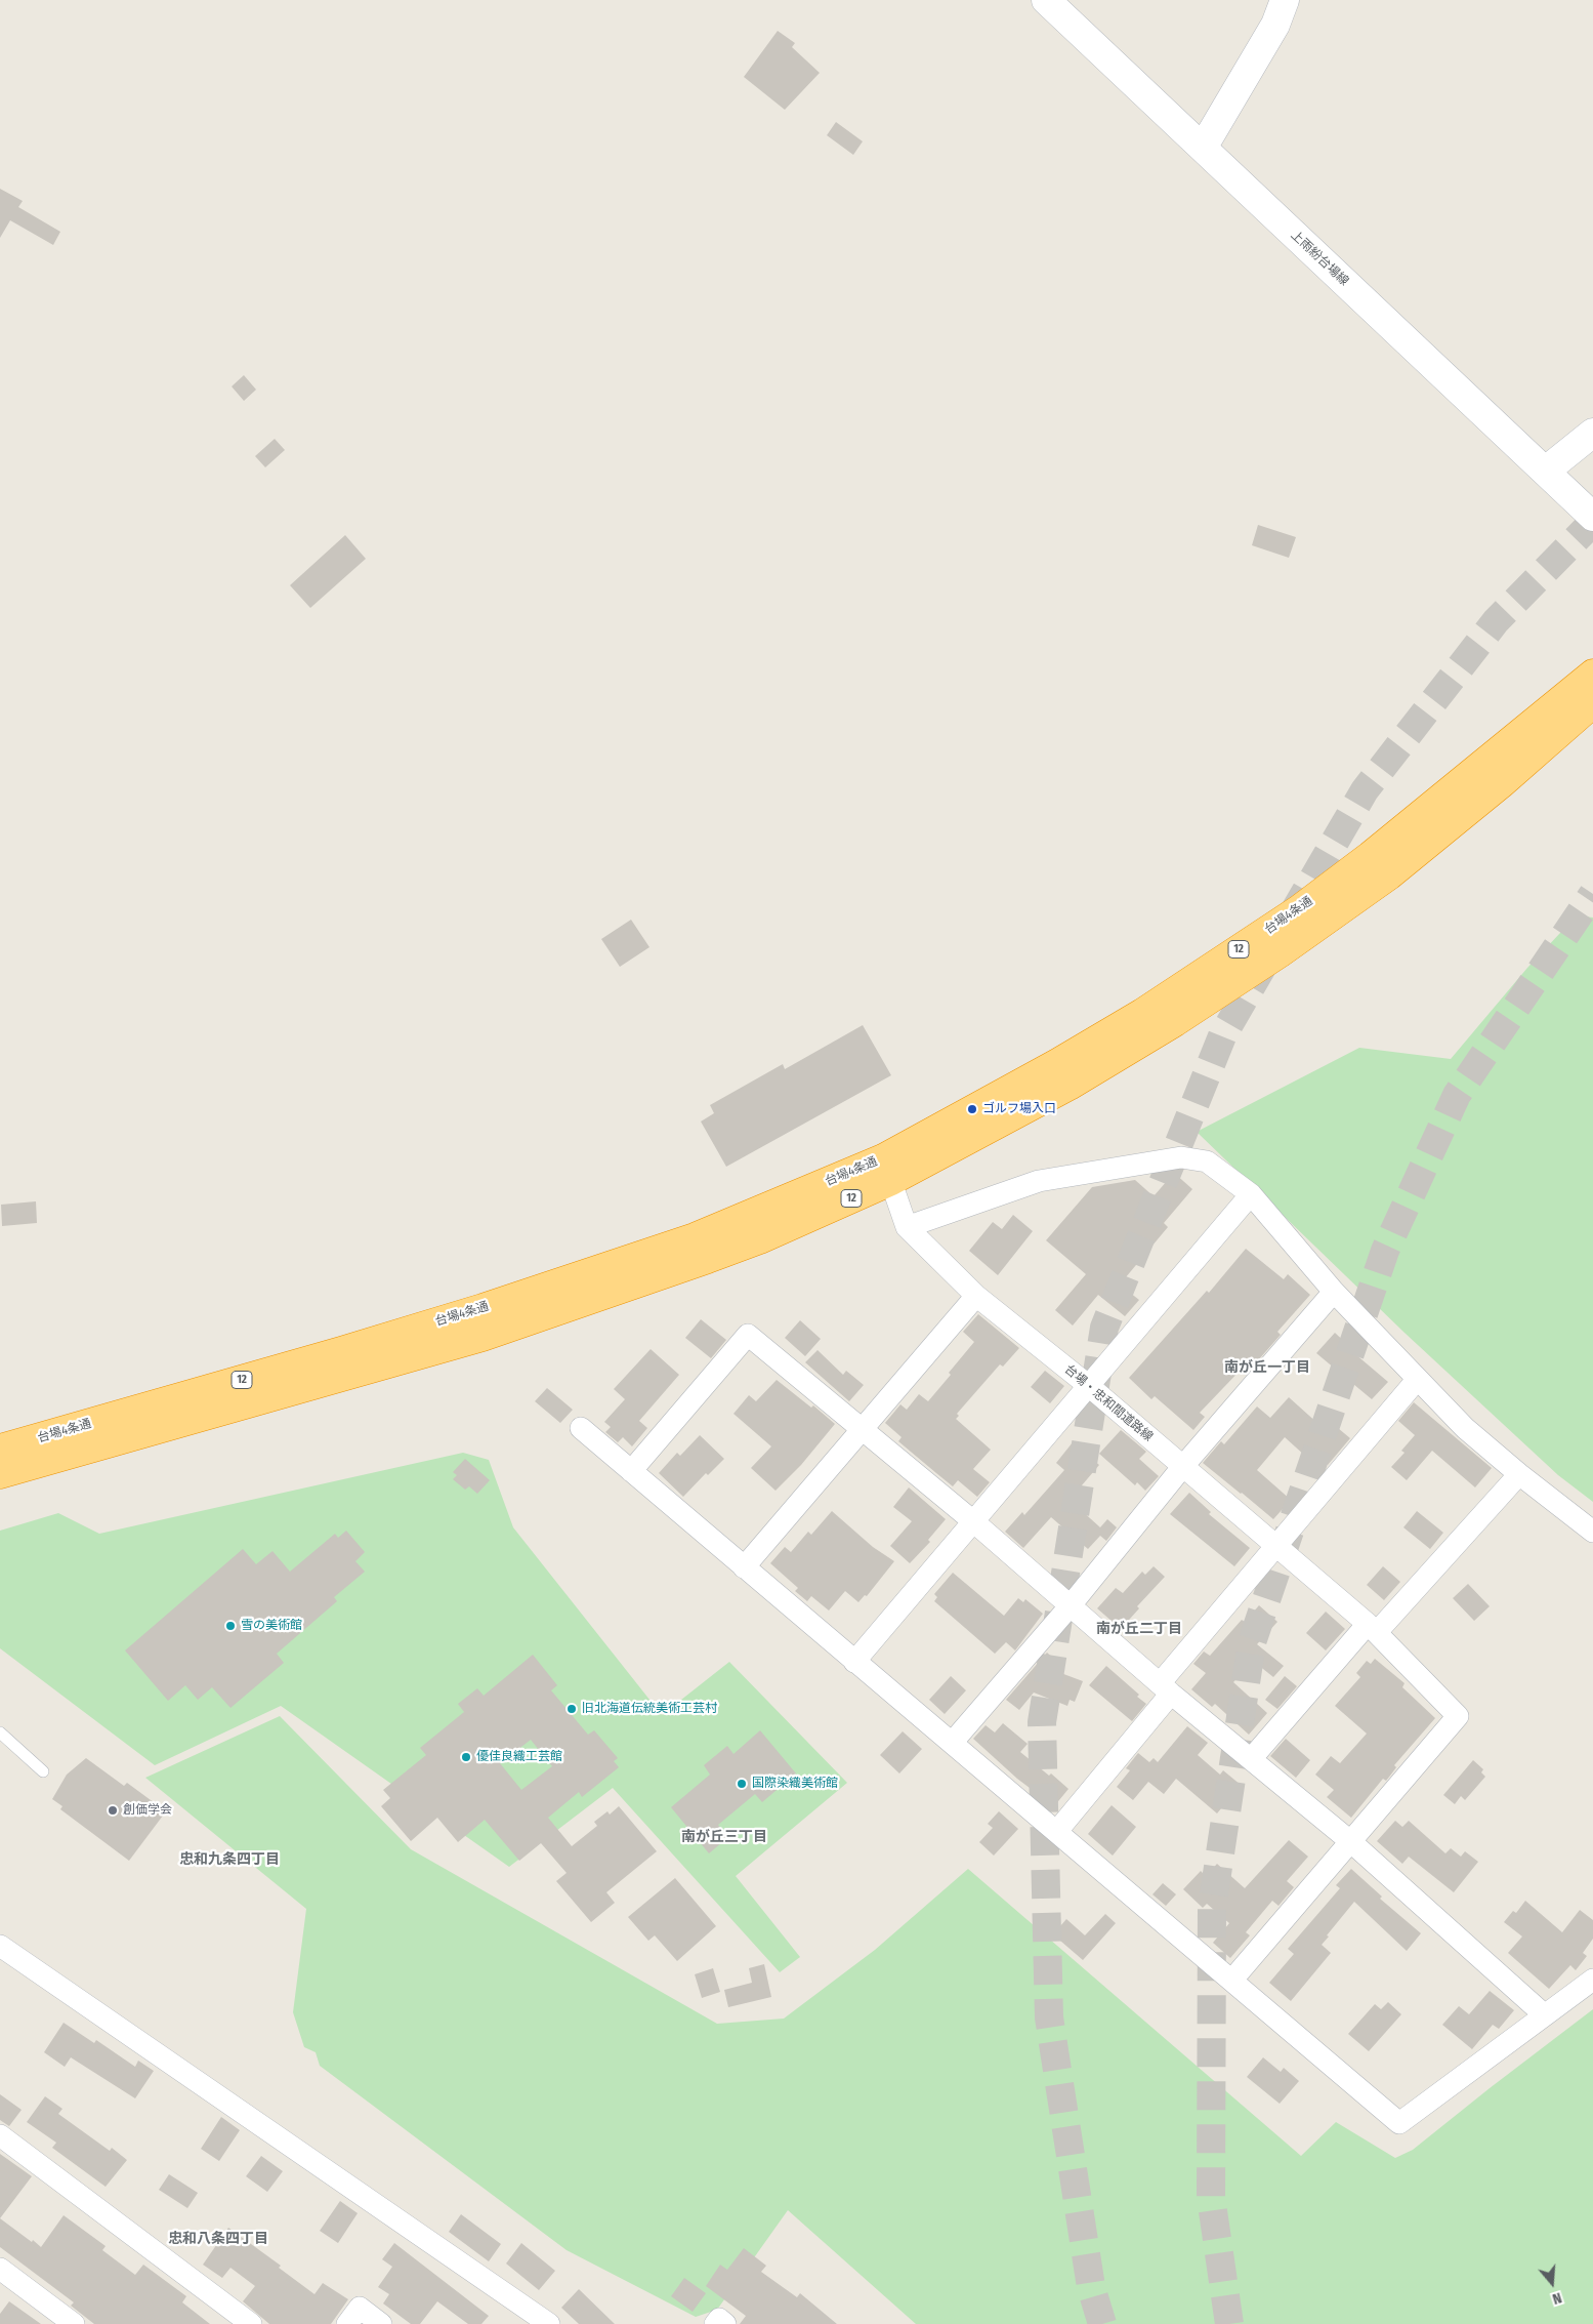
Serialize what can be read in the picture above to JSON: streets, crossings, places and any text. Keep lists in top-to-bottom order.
{
  "streets": {
    "highway": ["台場4条通", "12"],
    "main road": ["上雨紛台場線"],
    "street": ["台場・忠和間道路線"]
  },
  "crossings": [
    ["台場4条通", "台場・忠和間道路線"]
  ],
  "districts": [
    "南が丘一丁目",
    "南が丘二丁目",
    "南が丘三丁目",
    "忠和九条四丁目",
    "忠和八条四丁目"
  ],
  "places": [
    "ゴルフ場入口",
    "雪の美術館",
    "旧北海道伝統美術工芸村",
    "優佳良織工芸館",
    "国際染織美術館",
    "創価学会"
  ],
  "north": "bottom"
}
